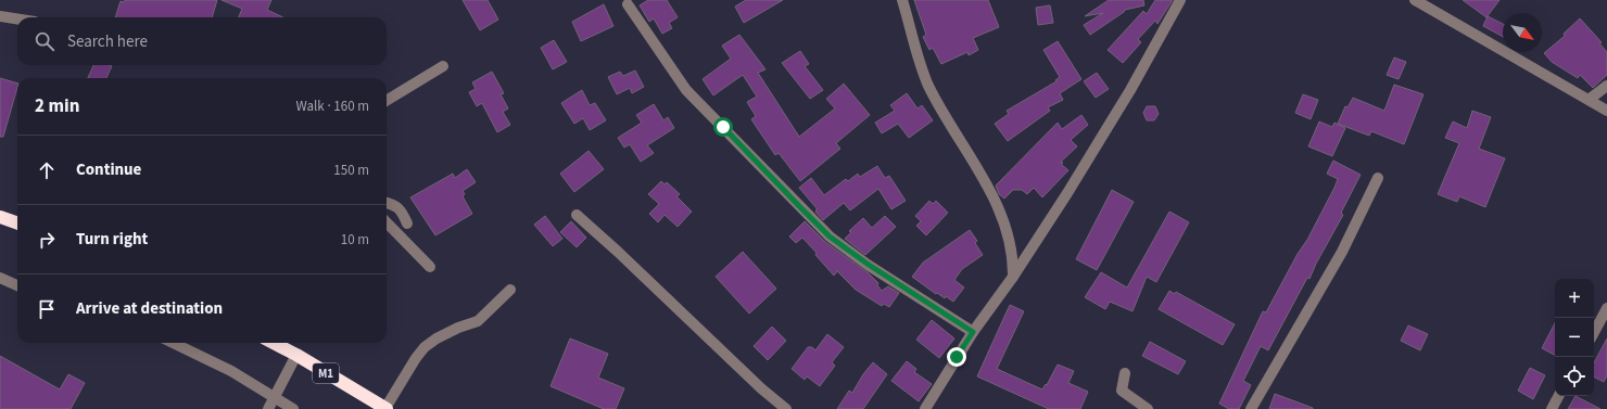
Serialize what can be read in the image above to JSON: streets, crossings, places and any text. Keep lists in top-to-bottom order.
{
  "streets": {
    "highway": ["M1"]
  },
  "north": "bottom right",
  "page": {
    "search": "Search here",
    "heading": ["2 min", "Walk · 160 m"],
    "list": [
      ["Continue", "150 m"],
      ["Turn right", "10 m"],
      "Arrive at destination"
    ],
    "map_buttons": ["+", "−"]
  }
}
